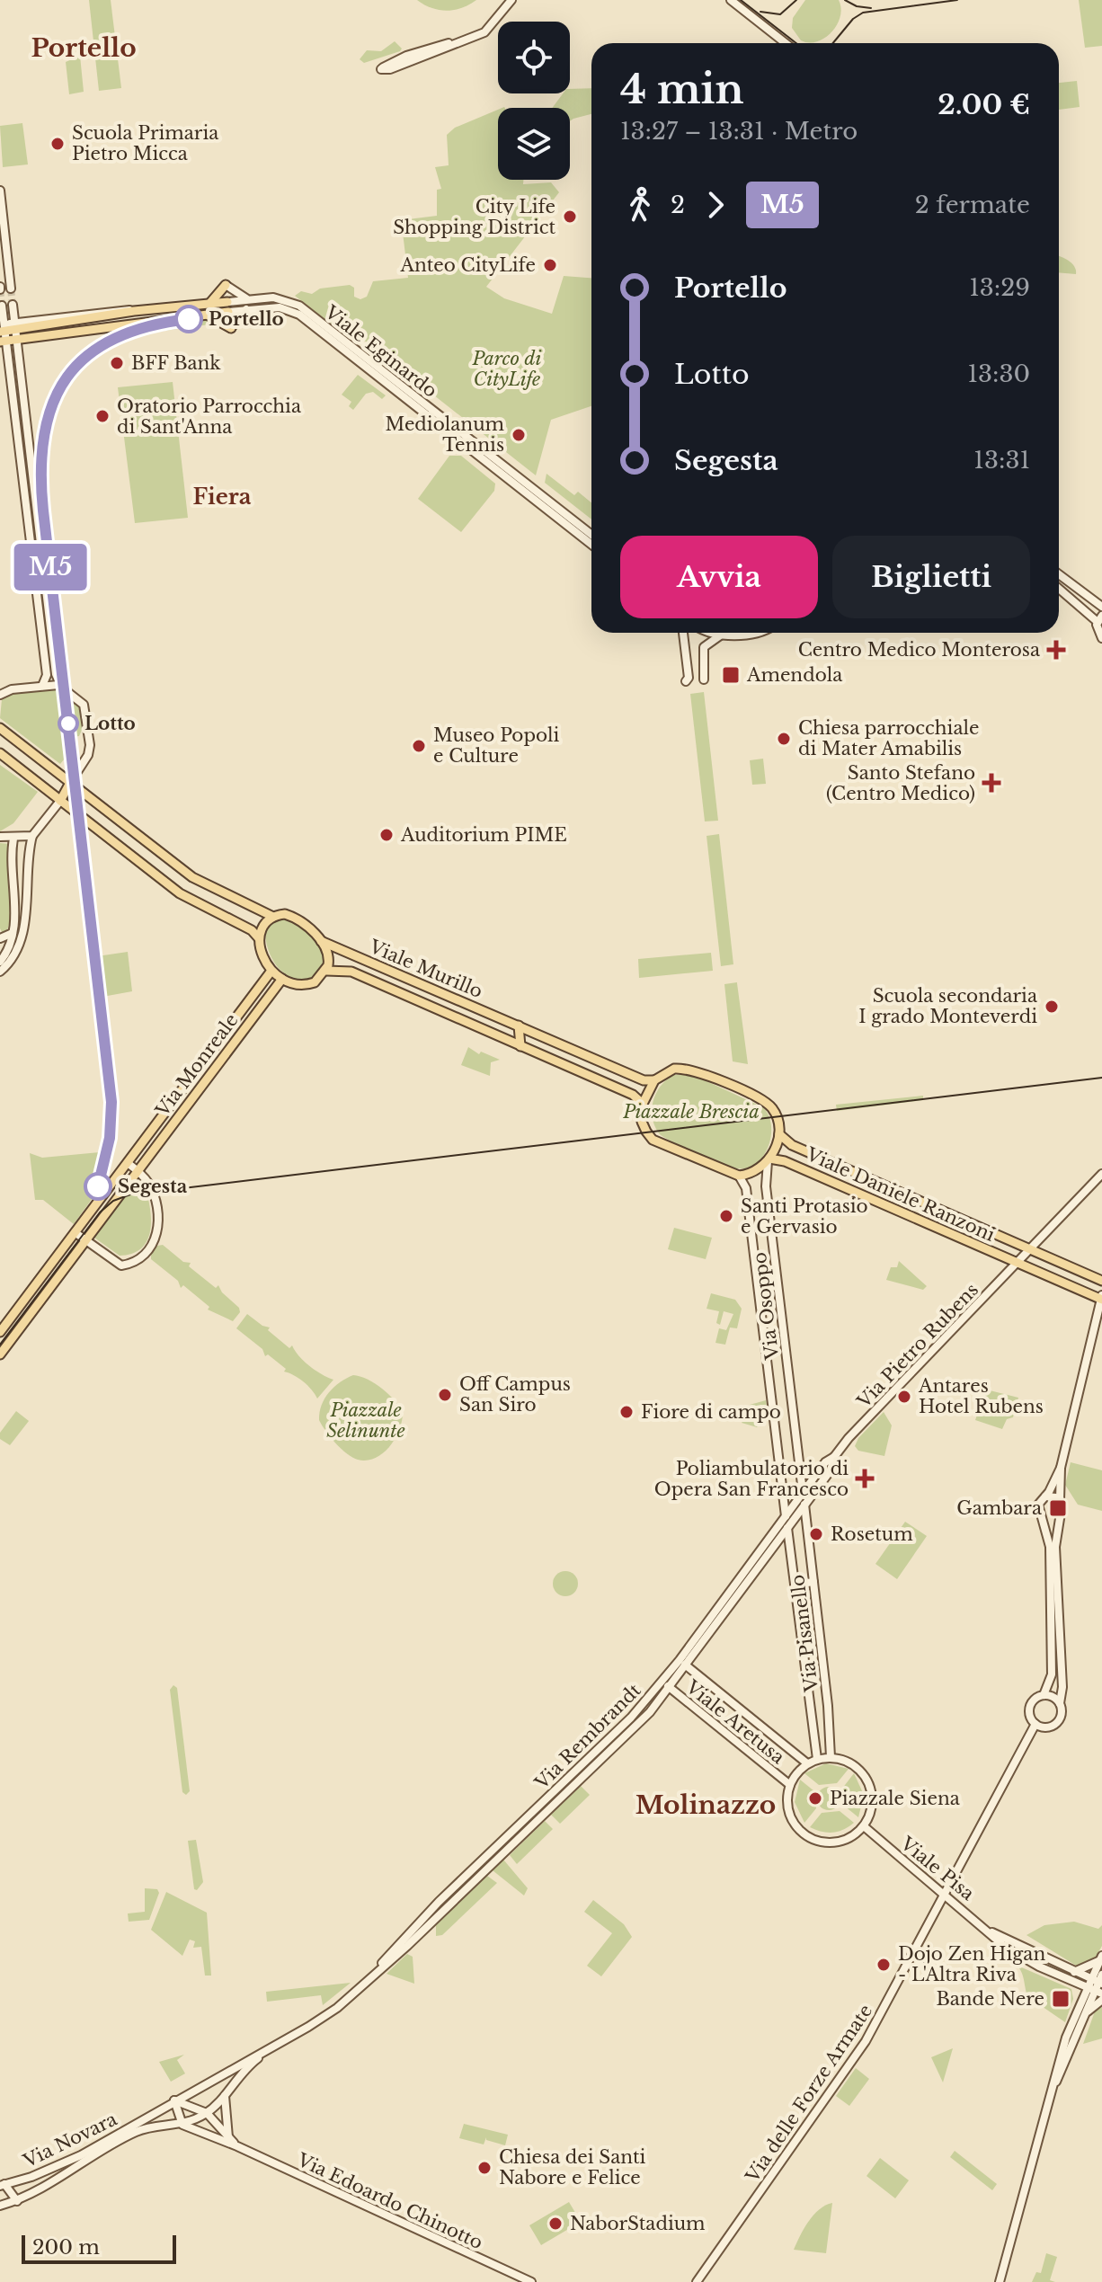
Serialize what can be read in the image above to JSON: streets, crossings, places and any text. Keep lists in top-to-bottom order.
{
  "streets": {
    "main road": ["Viale Murillo", "Via Monreale", "Viale Daniele Ranzoni"],
    "street": [
      "Viale Eginardo",
      "Via Osoppo",
      "Via Pietro Rubens",
      "Via Pisanello",
      "Viale Aretusa",
      "Via Rembrandt",
      "Viale Pisa",
      "Via delle Forze Armate",
      "Via Novara",
      "Via Edoardo Chinotto"
    ]
  },
  "crossings": [
    ["Viale Murillo", "Via Monreale"],
    ["Viale Murillo", "Viale Daniele Ranzoni"],
    ["Viale Murillo", "Via Osoppo"],
    ["Viale Daniele Ranzoni", "Via Osoppo"],
    ["Viale Daniele Ranzoni", "Via Pietro Rubens"],
    ["Via Osoppo", "Via Pisanello"],
    ["Via Osoppo", "Via Rembrandt"],
    ["Via Pietro Rubens", "Via Rembrandt"],
    ["Via Pisanello", "Viale Aretusa"],
    ["Via Pisanello", "Via Rembrandt"],
    ["Via Pisanello", "Viale Pisa"],
    ["Viale Aretusa", "Via Rembrandt"],
    ["Viale Aretusa", "Viale Pisa"],
    ["Viale Pisa", "Via delle Forze Armate"],
    ["Via Novara", "Via Edoardo Chinotto"]
  ],
  "districts": ["Portello", "Fiera", "Molinazzo"],
  "parks": ["Parco di CityLife", "Piazzale Brescia", "Piazzale Selinunte"],
  "places": {
    "other": [
      "Scuola Primaria Pietro Micca",
      "City Life Shopping District",
      "Anteo CityLife",
      "Portello",
      "BFF Bank",
      "Oratorio Parrocchia di Sant'Anna",
      "Mediolanum Tennis",
      "Lotto",
      "Chiesa parrocchiale di Mater Amabilis",
      "Museo Popoli e Culture",
      "Auditorium PIME",
      "Scuola secondaria I grado Monteverdi",
      "Segesta",
      "Santi Protasio e Gervasio",
      "Off Campus San Siro",
      "Antares Hotel Rubens",
      "Fiore di campo",
      "Rosetum",
      "Piazzale Siena",
      "Dojo Zen Higan - L'Altra Riva",
      "Chiesa dei Santi Nabore e Felice",
      "NaborStadium"
    ],
    "health": ["Centro Medico Monterosa", "Santo Stefano (Centro Medico)", "Poliambulatorio di Opera San Francesco"],
    "transit": ["Amendola", "Gambara", "Bande Nere"]
  },
  "lines": ["metro line M5"],
  "scale_bar": "200 m",
  "page": {
    "on_map": "M5",
    "heading": ["4 min", "13:27 – 13:31 · Metro", "2.00 €"],
    "legs": ["2", "M5", "2 fermate"],
    "list": [
      {
        "name": "Portello",
        "value": "13:29"
      },
      {
        "name": "Lotto",
        "value": "13:30"
      },
      {
        "name": "Segesta",
        "value": "13:31"
      }
    ],
    "buttons": ["Avvia", "Biglietti"],
    "scale": "200 m"
  }
}
